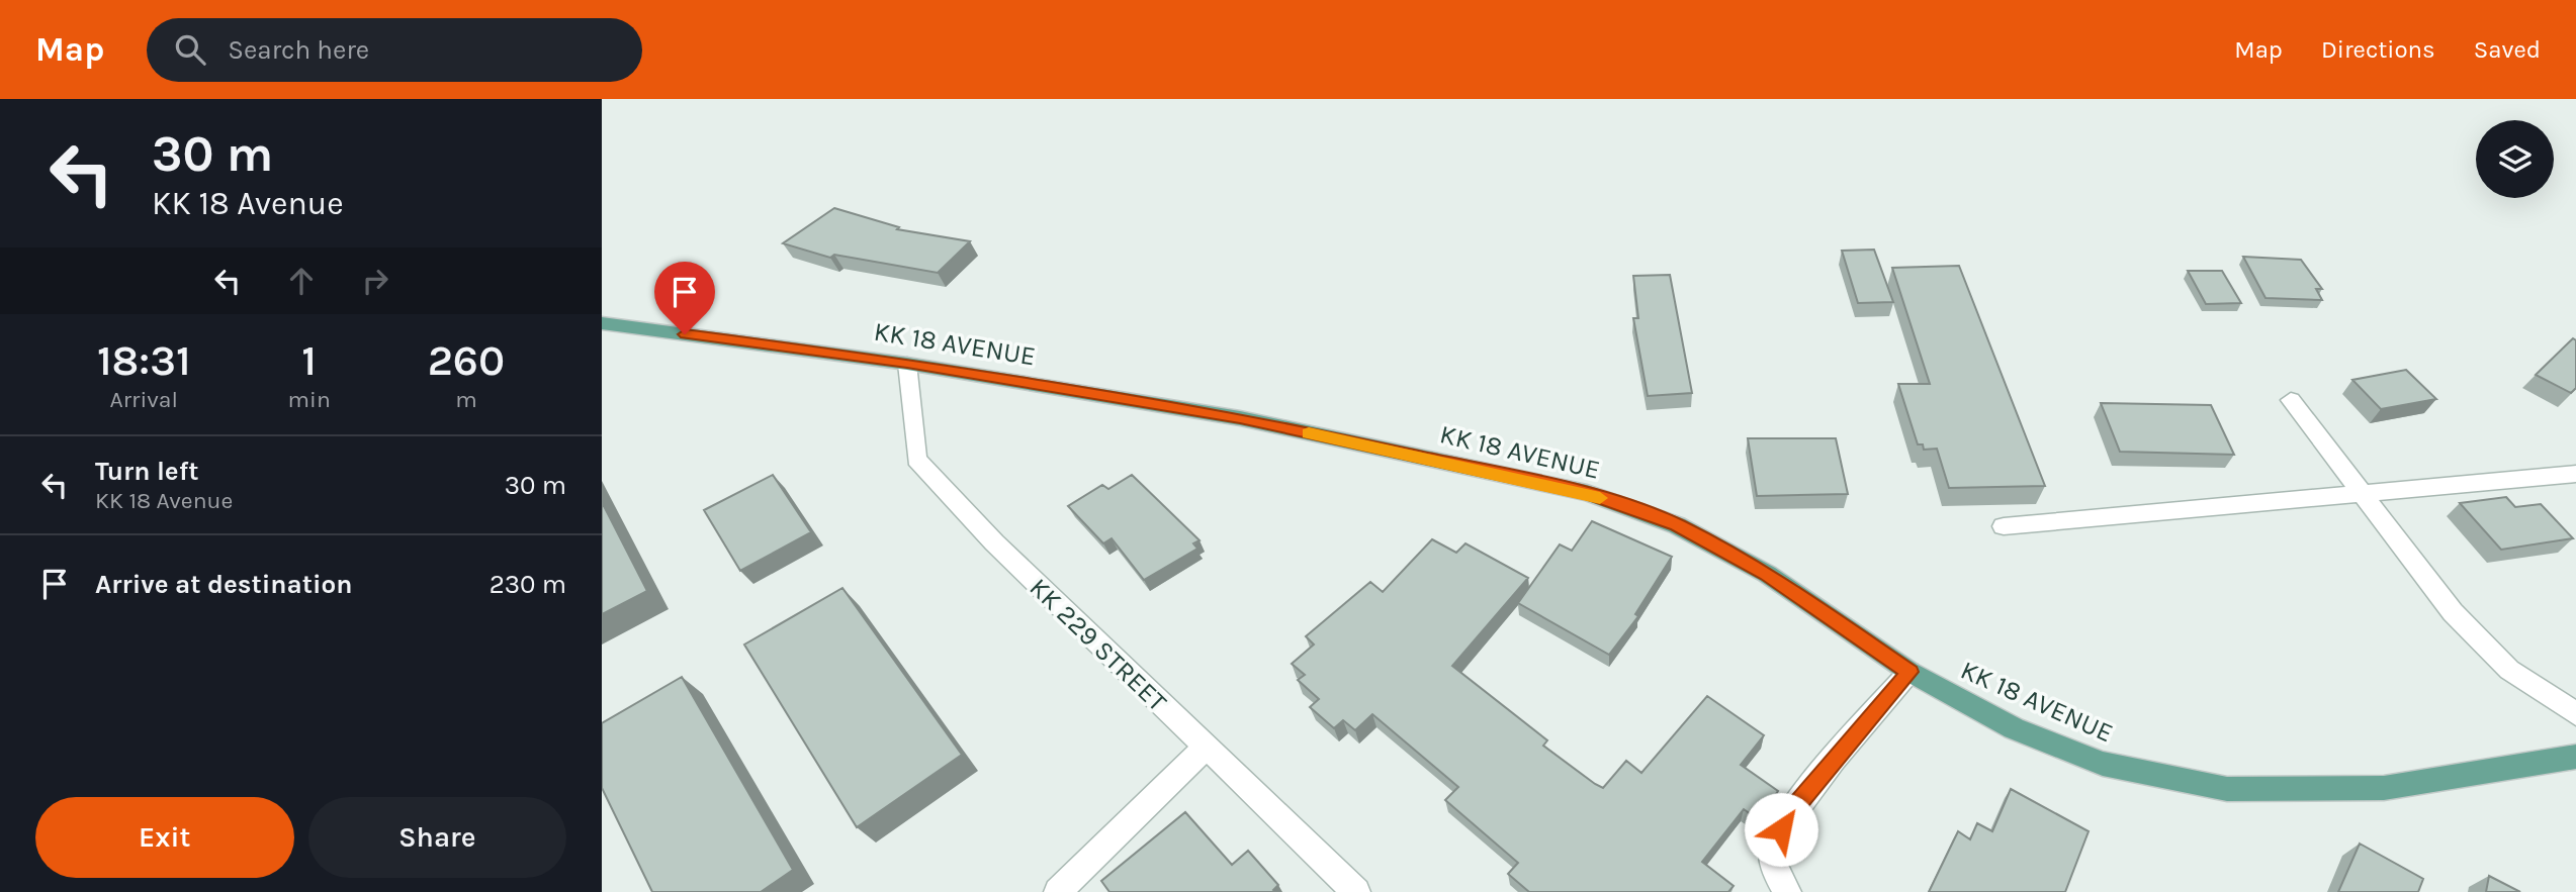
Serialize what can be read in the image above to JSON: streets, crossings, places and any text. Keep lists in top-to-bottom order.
{
  "streets": {
    "main road": ["KK 18 AVENUE"],
    "street": ["KK 229 STREET"]
  },
  "crossings": [
    ["KK 18 AVENUE", "KK 229 STREET"]
  ],
  "page": {
    "header": "Map",
    "search": "Search here",
    "nav": ["Map", "Directions", "Saved"],
    "turn": ["30 m", "KK 18 Avenue"],
    "eta": [
      "18:31",
      "Arrival",
      "1",
      "min",
      "260",
      "m"
    ],
    "list": [
      {
        "name": "Turn left",
        "note": "KK 18 Avenue",
        "value": "30 m"
      },
      {
        "name": "Arrive at destination",
        "value": "230 m"
      }
    ],
    "buttons": ["Exit", "Share"]
  }
}
